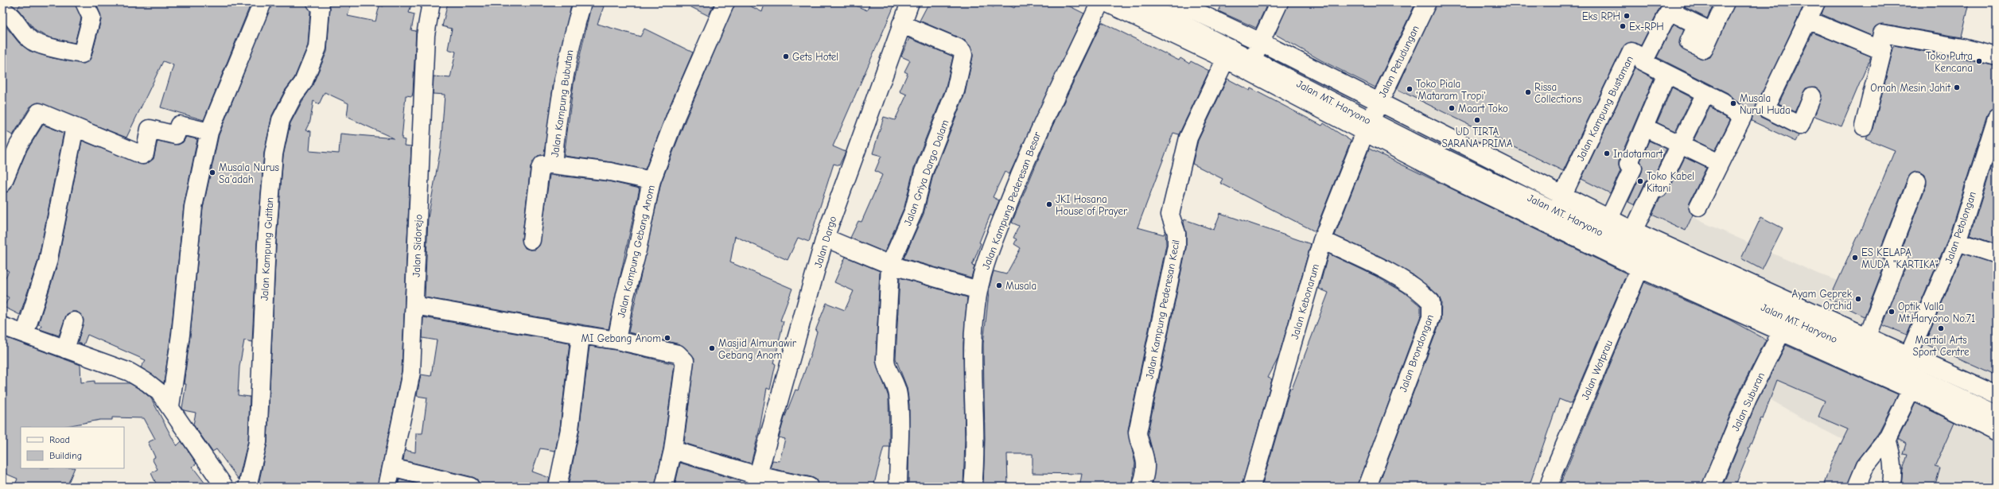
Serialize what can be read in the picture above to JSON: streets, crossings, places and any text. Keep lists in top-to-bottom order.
{
  "streets": {
    "street": [
      "Jalan Petudungan",
      "Jalan MT. Haryono",
      "Jalan Kampung Bubutan",
      "Jalan Kampung Bustaman",
      "Jalan Griya Dargo Dalam",
      "Jalan Kampung Pederesan Besar",
      "Jalan Petolongan",
      "Jalan Dargo",
      "Jalan Sidorejo",
      "Jalan Kampung Gutitan",
      "Jalan Kampung Gebang Anom",
      "Jalan Kebonarum",
      "Jalan Kampung Pederesan Kecil",
      "Jalan Brondongan",
      "Jalan Wotprau",
      "Jalan Suburan"
    ]
  },
  "crossings": [
    ["Jalan Petudungan", "Jalan MT. Haryono"],
    ["Jalan Petudungan", "Jalan Kebonarum"],
    ["Jalan MT. Haryono", "Jalan Kampung Bustaman"],
    ["Jalan MT. Haryono", "Jalan Petolongan"],
    ["Jalan MT. Haryono", "Jalan Kebonarum"],
    ["Jalan MT. Haryono", "Jalan Kampung Pederesan Kecil"],
    ["Jalan MT. Haryono", "Jalan Wotprau"],
    ["Jalan MT. Haryono", "Jalan Suburan"],
    ["Jalan Kampung Bubutan", "Jalan Kampung Gebang Anom"],
    ["Jalan Griya Dargo Dalam", "Jalan Dargo"],
    ["Jalan Kebonarum", "Jalan Brondongan"]
  ],
  "places": [
    "Eks RPH",
    "Ex-RPH",
    "Gets Hotel",
    "Toko Putra Kencana",
    "Omah Mesin Jahit",
    "Toko Piala 'Mataram Tropi'",
    "Rissa Collections",
    "Musala Nurul Huda",
    "Maart Toko",
    "UD TIRTA SARANA PRIMA",
    "Indotamart",
    "Musala Nurus Sa'adah",
    "Toko Kabel Kitani",
    "JKI Hosana House of Prayer",
    "ES KELAPA MUDA \"KARTIKA\"",
    "Musala",
    "Ayam Geprek Orchid",
    "Optik Valla Mt.Haryono No.71",
    "Martial Arts Sport Centre",
    "MI Gebang Anom",
    "Masjid Almunawir Gebang Anom"
  ],
  "legend": ["Road", "Building"]
}
